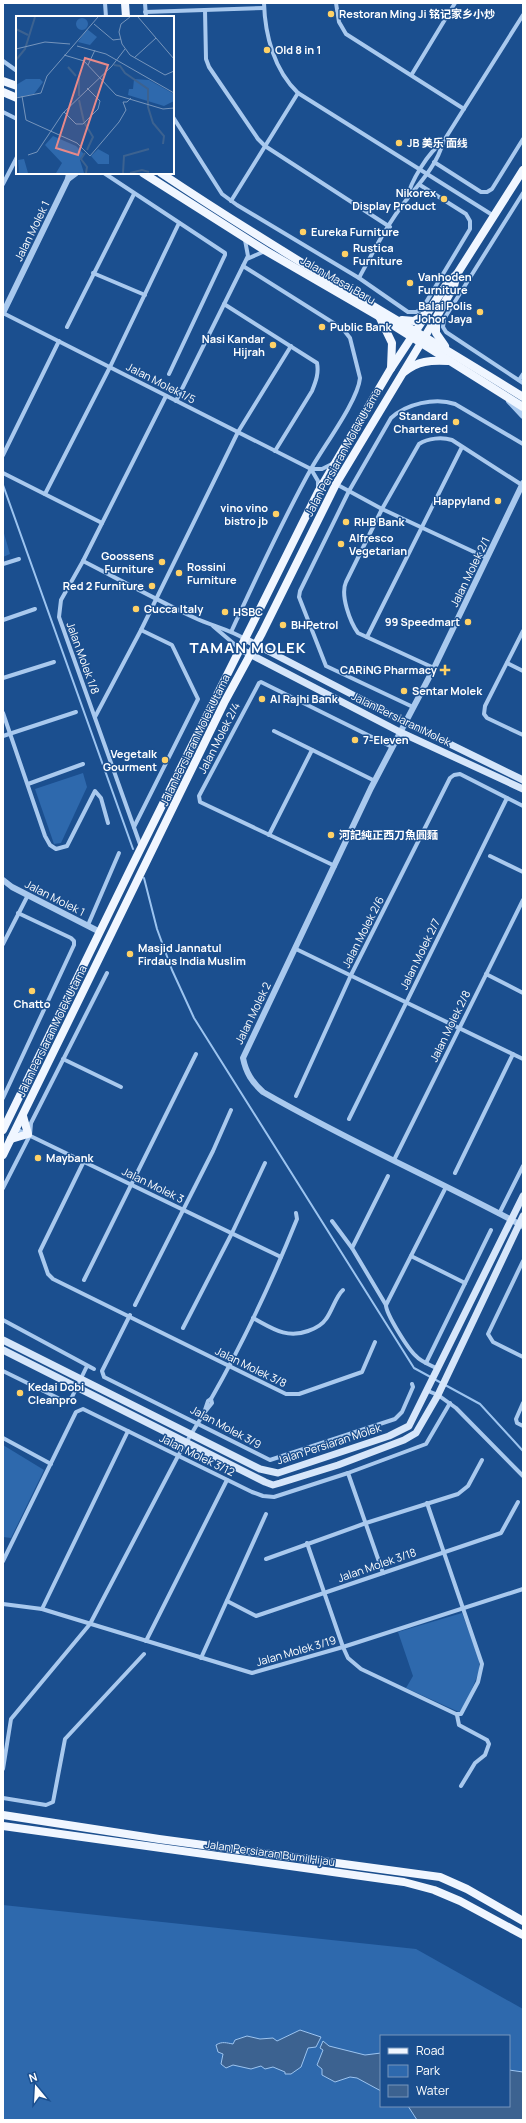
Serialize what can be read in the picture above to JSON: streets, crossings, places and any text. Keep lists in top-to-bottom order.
{
  "streets": {
    "main road": [
      "Jalan Masai Baru",
      "Jalan Persiaran Molek Utama",
      "Jalan Persiaran Molek",
      "Jalan Persiaran Bumi Hijau"
    ],
    "street": [
      "Jalan Molek 1",
      "Jalan Molek 1/5",
      "Jalan Molek 2/1",
      "Jalan Molek 1/8",
      "Jalan Molek 2/4",
      "Jalan Molek 2/6",
      "Jalan Molek 2/7",
      "Jalan Molek 2",
      "Jalan Molek 2/8",
      "Jalan Molek 3",
      "Jalan Molek 3/8",
      "Jalan Molek 3/9",
      "Jalan Molek 3/12",
      "Jalan Molek 3/18",
      "Jalan Molek 3/19"
    ]
  },
  "crossings": [
    ["Jalan Molek 1", "Jalan Molek 1/5"],
    ["Jalan Molek 1", "Jalan Persiaran Molek Utama"],
    ["Jalan Masai Baru", "Jalan Persiaran Molek Utama"],
    ["Jalan Molek 1/5", "Jalan Molek 1/8"],
    ["Jalan Persiaran Molek Utama", "Jalan Molek 1/8"],
    ["Jalan Persiaran Molek Utama", "Jalan Persiaran Molek"],
    ["Jalan Persiaran Molek Utama", "Jalan Molek 3"],
    ["Jalan Molek 2/1", "Jalan Persiaran Molek"],
    ["Jalan Molek 2/1", "Jalan Molek 2"],
    ["Jalan Persiaran Molek", "Jalan Molek 2"],
    ["Jalan Molek 2/4", "Jalan Molek 2"],
    ["Jalan Molek 2/6", "Jalan Molek 2/7"],
    ["Jalan Molek 2", "Jalan Molek 2/8"],
    ["Jalan Molek 3", "Jalan Molek 3/8"],
    ["Jalan Molek 3/8", "Jalan Molek 3/9"]
  ],
  "districts": ["TAMAN MOLEK"],
  "places": {
    "other": [
      "Restoran Ming Ji 铭记家乡小炒",
      "Old 8 in 1",
      "JB 美乐 面线",
      "Nikorex Display Product",
      "Eureka Furniture",
      "Rustica Furniture",
      "Vanhoden Furniture",
      "Balai Polis Johor Jaya",
      "Public Bank",
      "Nasi Kandar Hijrah",
      "Standard Chartered",
      "Happyland",
      "vino vino bistro jb",
      "RHB Bank",
      "Alfresco Vegetarian",
      "Goossens Furniture",
      "Rossini Furniture",
      "Red 2 Furniture",
      "Gucca Italy",
      "HSBC",
      "99 Speedmart",
      "BHPetrol",
      "Sentar Molek",
      "Al Rajhi Bank",
      "7-Eleven",
      "Vegetalk Gourment",
      "河記純正西刀魚圓麵",
      "Masjid Jannatul Firdaus India Muslim",
      "Chatto",
      "Maybank",
      "Kedai Dobi Cleanpro"
    ],
    "health": ["CARiNG Pharmacy"]
  },
  "legend": ["Road", "Park", "Water"],
  "north": "top"
}
